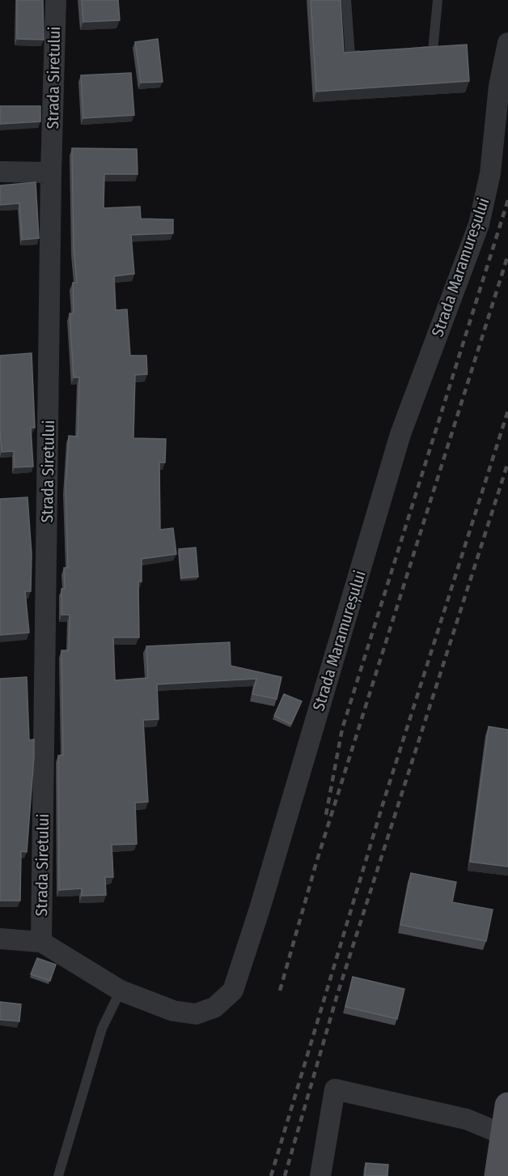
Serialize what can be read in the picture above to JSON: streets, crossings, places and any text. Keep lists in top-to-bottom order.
{
  "streets": {
    "street": ["Strada Siretului", "Strada Maramureșului"]
  },
  "crossings": [
    ["Strada Siretului", "Strada Maramureșului"]
  ]
}
